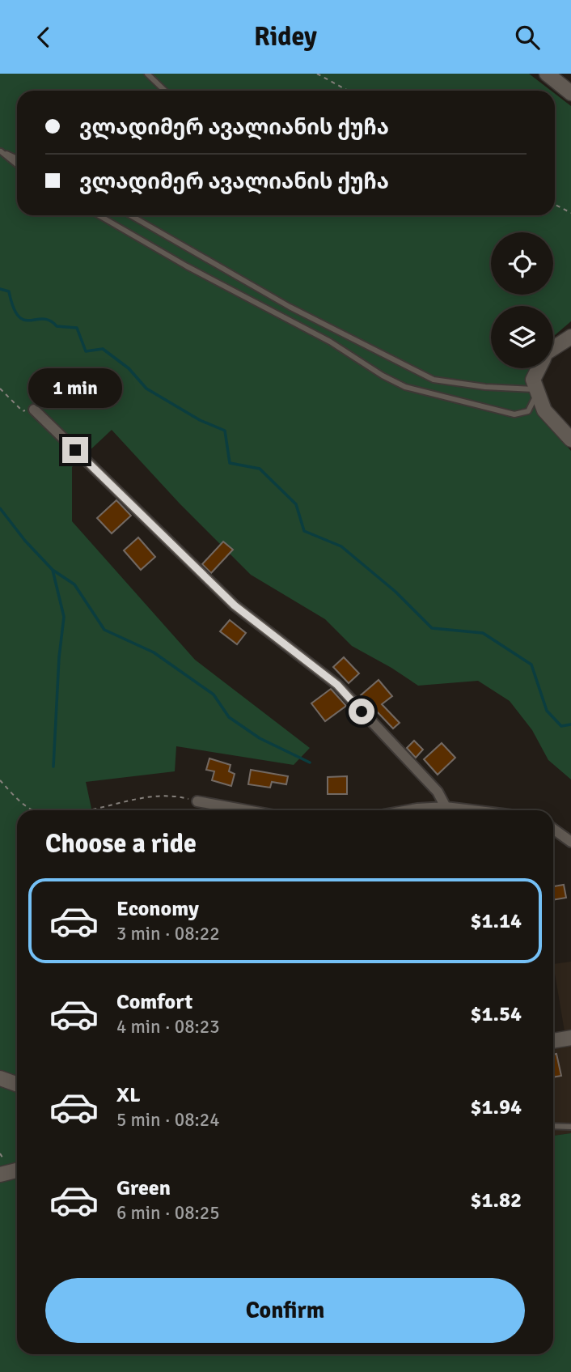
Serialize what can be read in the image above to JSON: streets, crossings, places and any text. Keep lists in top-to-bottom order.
{
  "page": {
    "header": "Ridey",
    "banner": ["ვლადიმერ ავალიანის ქუჩა", "ვლადიმერ ავალიანის ქუჩა"],
    "bubble": "1 min",
    "heading": "Choose a ride",
    "list": [
      {
        "name": "Economy",
        "note": "3 min · 08:22",
        "value": "$1.14"
      },
      {
        "name": "Comfort",
        "note": "4 min · 08:23",
        "value": "$1.54"
      },
      {
        "name": "XL",
        "note": "5 min · 08:24",
        "value": "$1.94"
      },
      {
        "name": "Green",
        "note": "6 min · 08:25",
        "value": "$1.82"
      }
    ],
    "buttons": "Confirm"
  }
}
